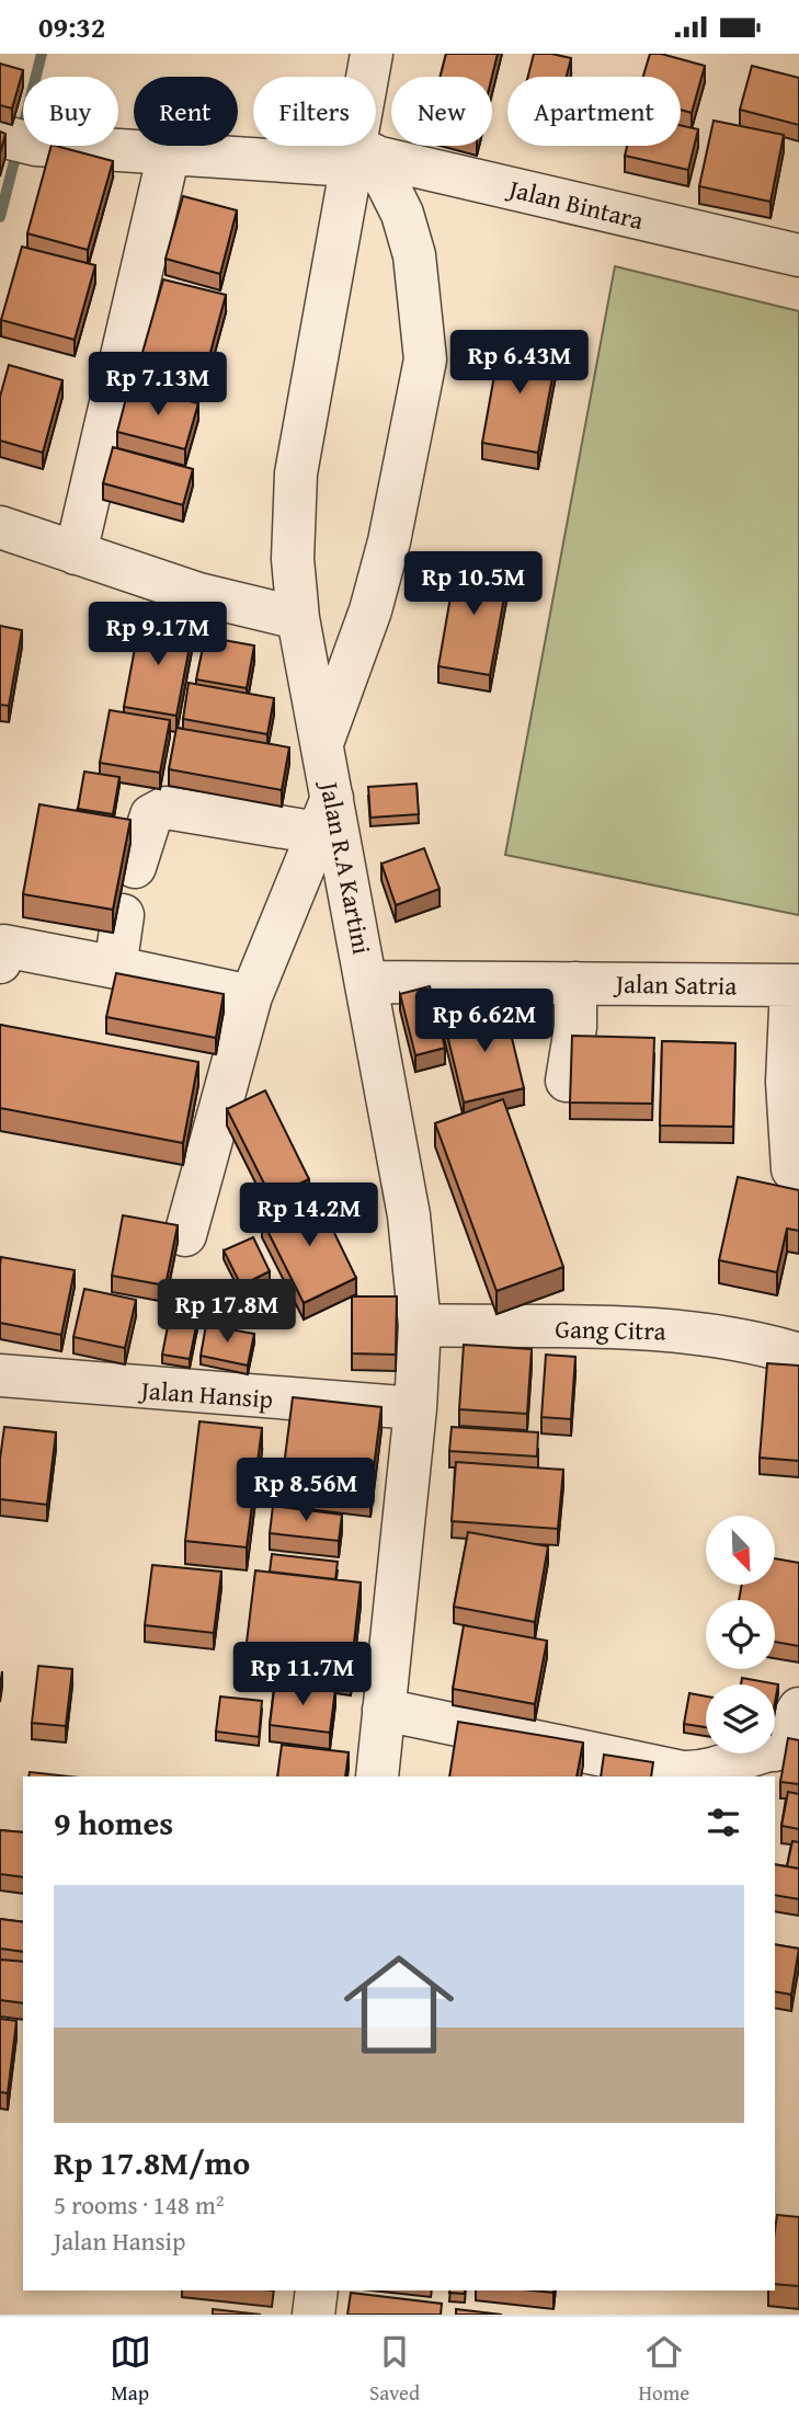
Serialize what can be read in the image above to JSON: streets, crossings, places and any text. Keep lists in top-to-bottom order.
{
  "streets": {
    "street": [
      "Jalan Bintara",
      "Jalan R.A Kartini",
      "Jalan Satria",
      "Gang Citra",
      "Jalan Hansip"
    ]
  },
  "crossings": [
    ["Jalan Bintara", "Jalan R.A Kartini"],
    ["Jalan R.A Kartini", "Jalan Satria"],
    ["Jalan R.A Kartini", "Gang Citra"],
    ["Jalan R.A Kartini", "Jalan Hansip"]
  ],
  "north": "bottom right",
  "page": {
    "status": "09:32",
    "chip": [
      "Buy",
      "Rent",
      "Filters",
      "New",
      "Apartment"
    ],
    "price": [
      "Rp 6.43M",
      "Rp 7.13M",
      "Rp 10.5M",
      "Rp 9.17M",
      "Rp 6.62M",
      "Rp 14.2M",
      "Rp 17.8M",
      "Rp 8.56M",
      "Rp 11.7M"
    ],
    "heading": "9 homes",
    "list": [
      {
        "name": "Rp 17.8M/mo",
        "note": "5 rooms · 148 m² · Jalan Hansip"
      }
    ],
    "tabs": ["Map", "Saved", "Home"]
  }
}
